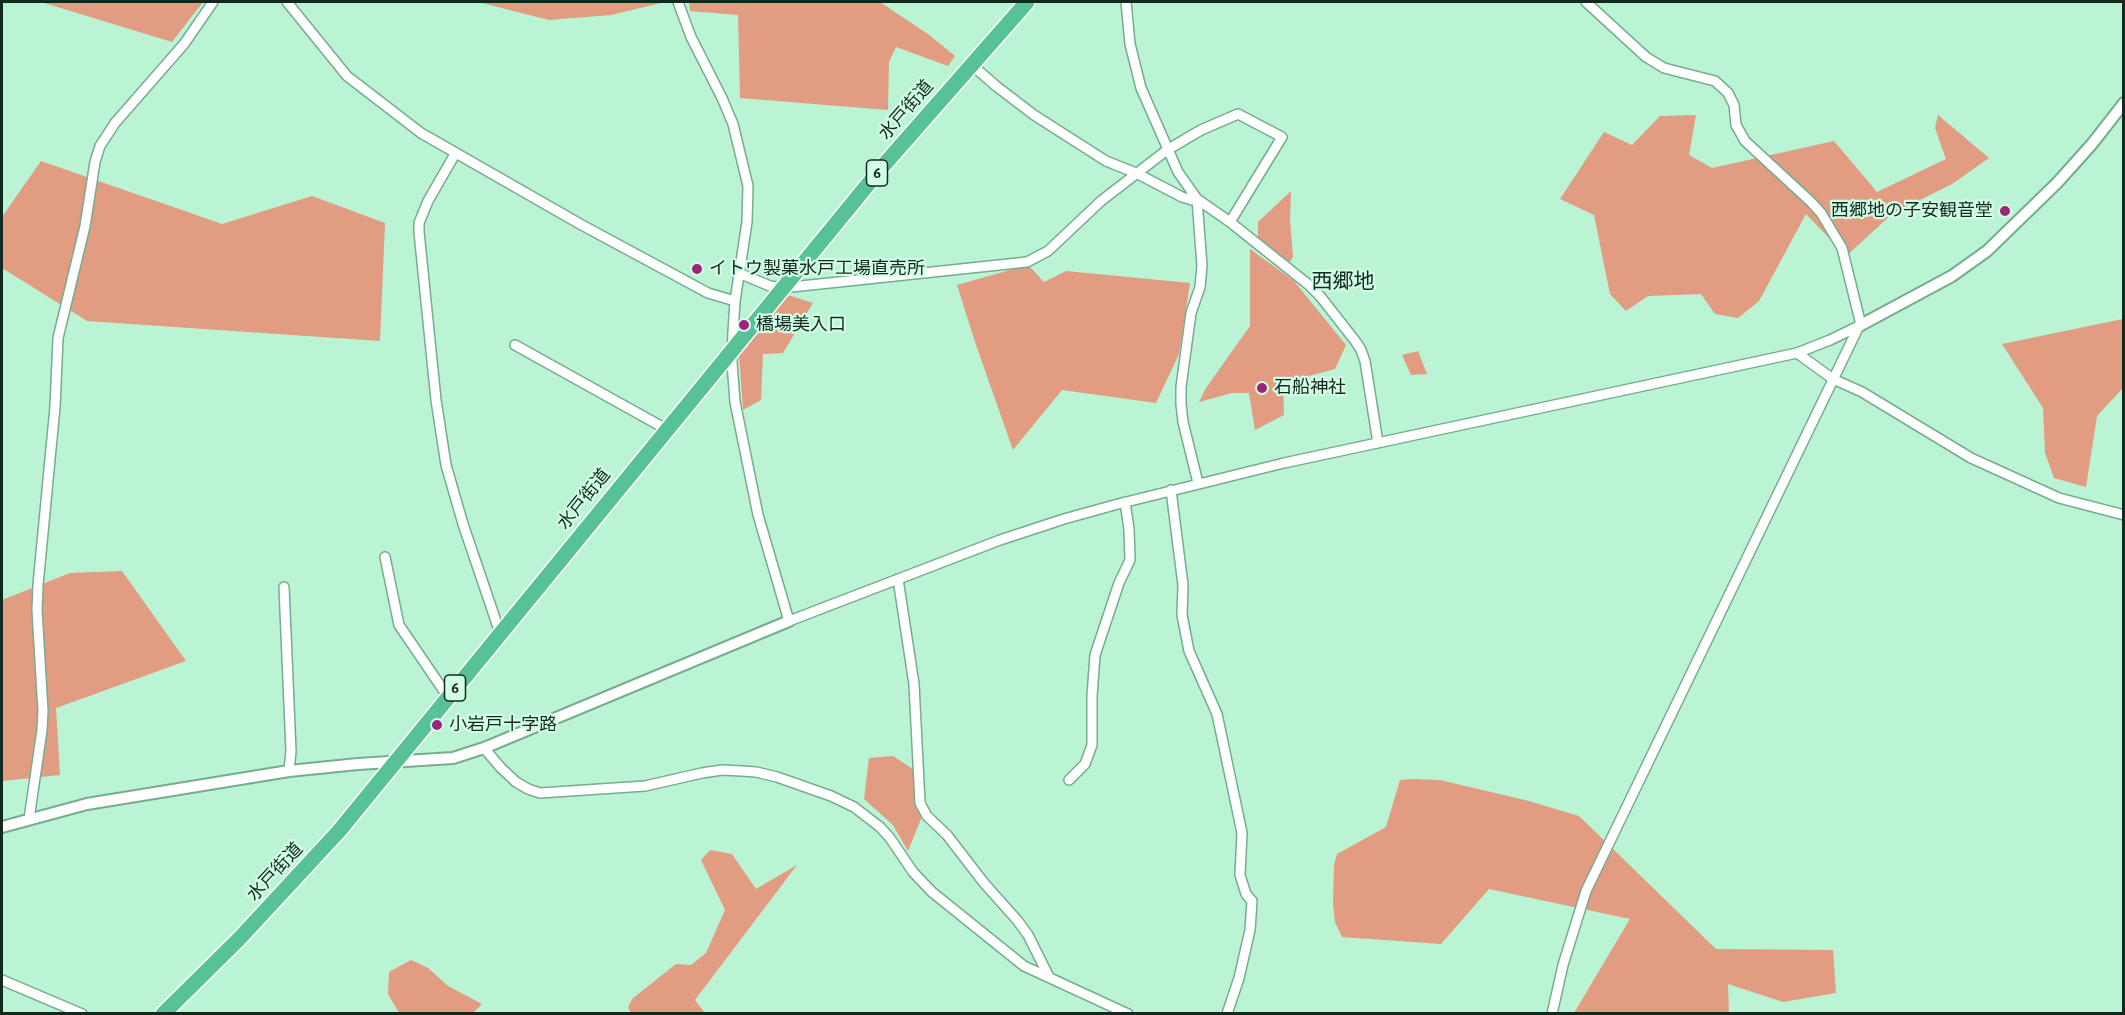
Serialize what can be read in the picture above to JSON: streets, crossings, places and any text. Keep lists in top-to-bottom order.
{
  "streets": {
    "highway": ["水戸街道", "6"]
  },
  "districts": ["西郷地"],
  "places": [
    "西郷地の子安観音堂",
    "イトウ製菓水戸工場直売所",
    "橋場美入口",
    "石船神社",
    "小岩戸十字路"
  ]
}
